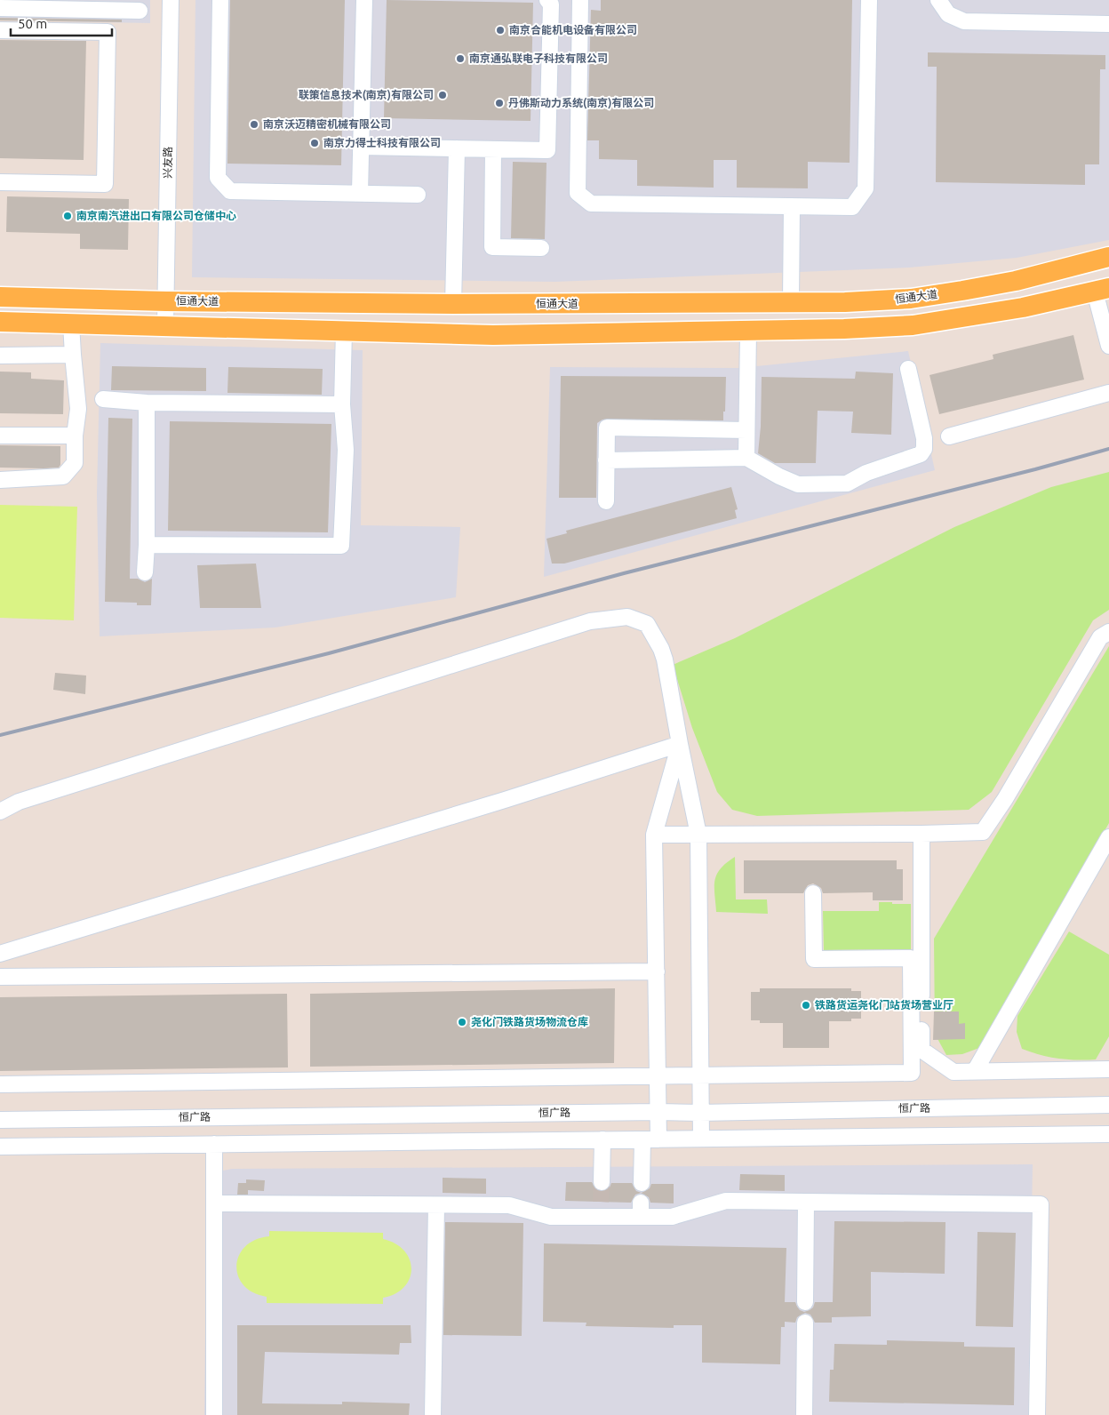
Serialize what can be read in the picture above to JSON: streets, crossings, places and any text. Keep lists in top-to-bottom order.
{
  "streets": {
    "main road": ["恒通大道"],
    "street": ["兴友路", "恒广路"]
  },
  "crossings": [
    ["兴友路", "恒通大道"]
  ],
  "places": [
    "南京合能机电设备有限公司",
    "南京通弘联电子科技有限公司",
    "联策信息技术(南京)有限公司",
    "丹佛斯动力系统(南京)有限公司",
    "南京沃迈精密机械有限公司",
    "南京力得士科技有限公司",
    "南京南汽进出口有限公司仓储中心",
    "铁路货运尧化门站货场营业厅",
    "尧化门铁路货场物流仓库"
  ],
  "scale_bar": "50 m"
}
